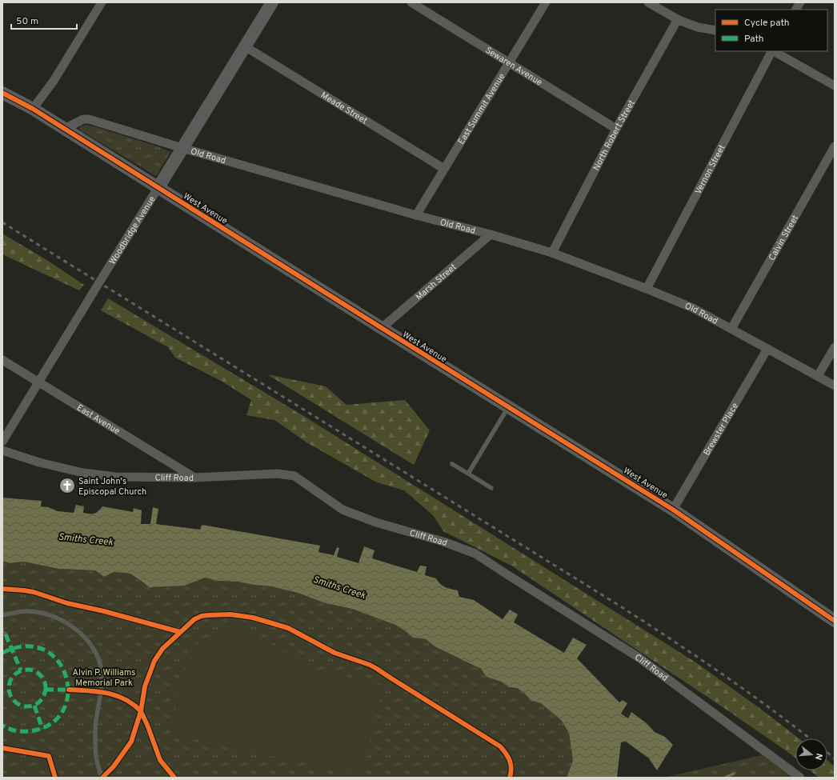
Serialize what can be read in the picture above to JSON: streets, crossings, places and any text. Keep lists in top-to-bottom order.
{
  "streets": {
    "street": [
      "Sewaren Avenue",
      "Meade Street",
      "East Summit Avenue",
      "North Robert Street",
      "Old Road",
      "Vernon Street",
      "West Avenue",
      "Woodbridge Avenue",
      "Calvin Street",
      "Marsh Street",
      "East Avenue",
      "Brewster Place",
      "Cliff Road"
    ]
  },
  "crossings": [
    ["Sewaren Avenue", "East Summit Avenue"],
    ["Sewaren Avenue", "North Robert Street"],
    ["Meade Street", "East Summit Avenue"],
    ["Meade Street", "Woodbridge Avenue"],
    ["East Summit Avenue", "Old Road"],
    ["North Robert Street", "Old Road"],
    ["Old Road", "Vernon Street"],
    ["Old Road", "West Avenue"],
    ["Old Road", "Woodbridge Avenue"],
    ["Old Road", "Calvin Street"],
    ["Old Road", "Marsh Street"],
    ["Old Road", "Brewster Place"],
    ["West Avenue", "Woodbridge Avenue"],
    ["West Avenue", "Marsh Street"],
    ["West Avenue", "Brewster Place"],
    ["Woodbridge Avenue", "East Avenue"],
    ["East Avenue", "Cliff Road"]
  ],
  "water": ["Smiths Creek"],
  "parks": ["Alvin P. Williams Memorial Park"],
  "places": {
    "church": ["Saint John's Episcopal Church"]
  },
  "legend": ["Cycle path", "Path"],
  "scale_bar": "50 m",
  "north": "right"
}
